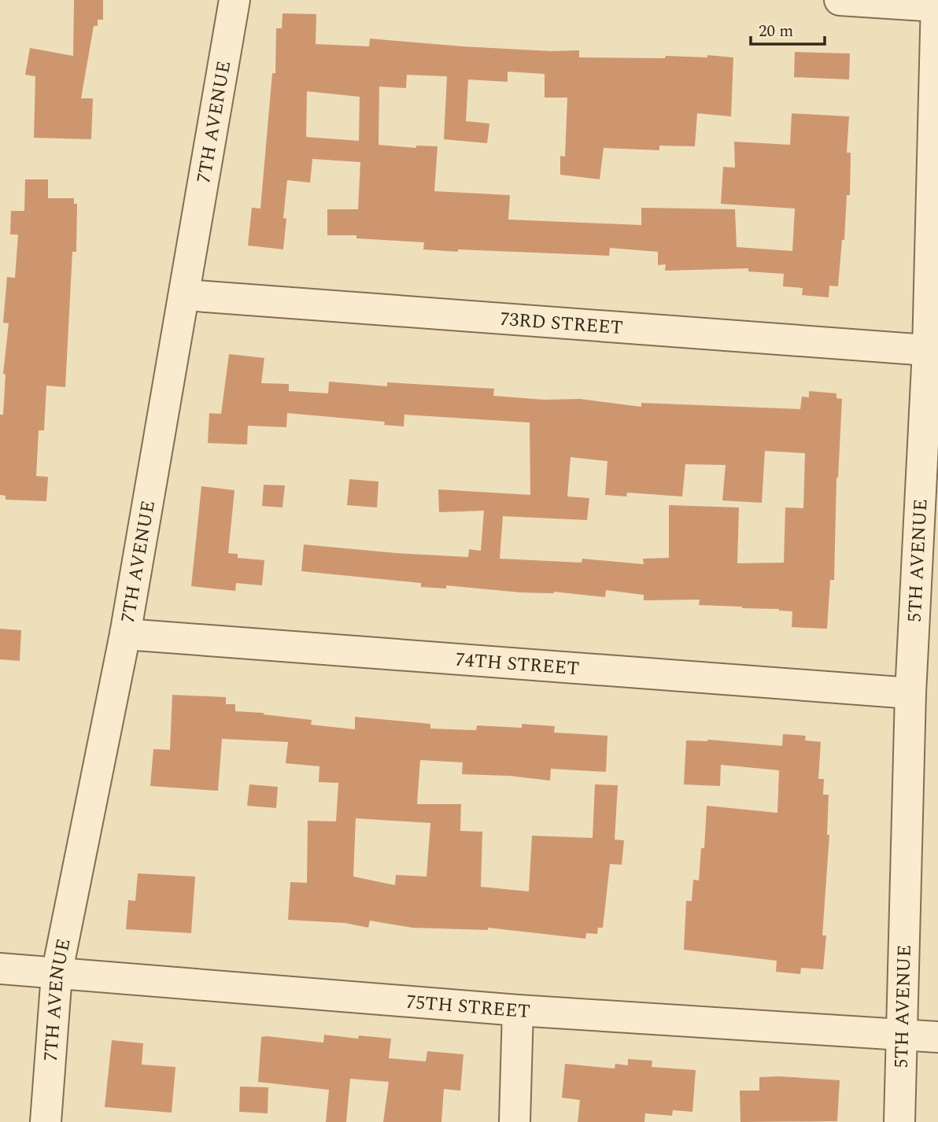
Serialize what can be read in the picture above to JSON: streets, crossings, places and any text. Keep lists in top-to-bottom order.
{
  "streets": {
    "street": [
      "7TH AVENUE",
      "73RD STREET",
      "5TH AVENUE",
      "74TH STREET",
      "75TH STREET"
    ]
  },
  "crossings": [
    ["7TH AVENUE", "73RD STREET"],
    ["7TH AVENUE", "74TH STREET"],
    ["7TH AVENUE", "75TH STREET"],
    ["73RD STREET", "5TH AVENUE"],
    ["5TH AVENUE", "74TH STREET"],
    ["5TH AVENUE", "75TH STREET"]
  ],
  "scale_bar": "20 m"
}
